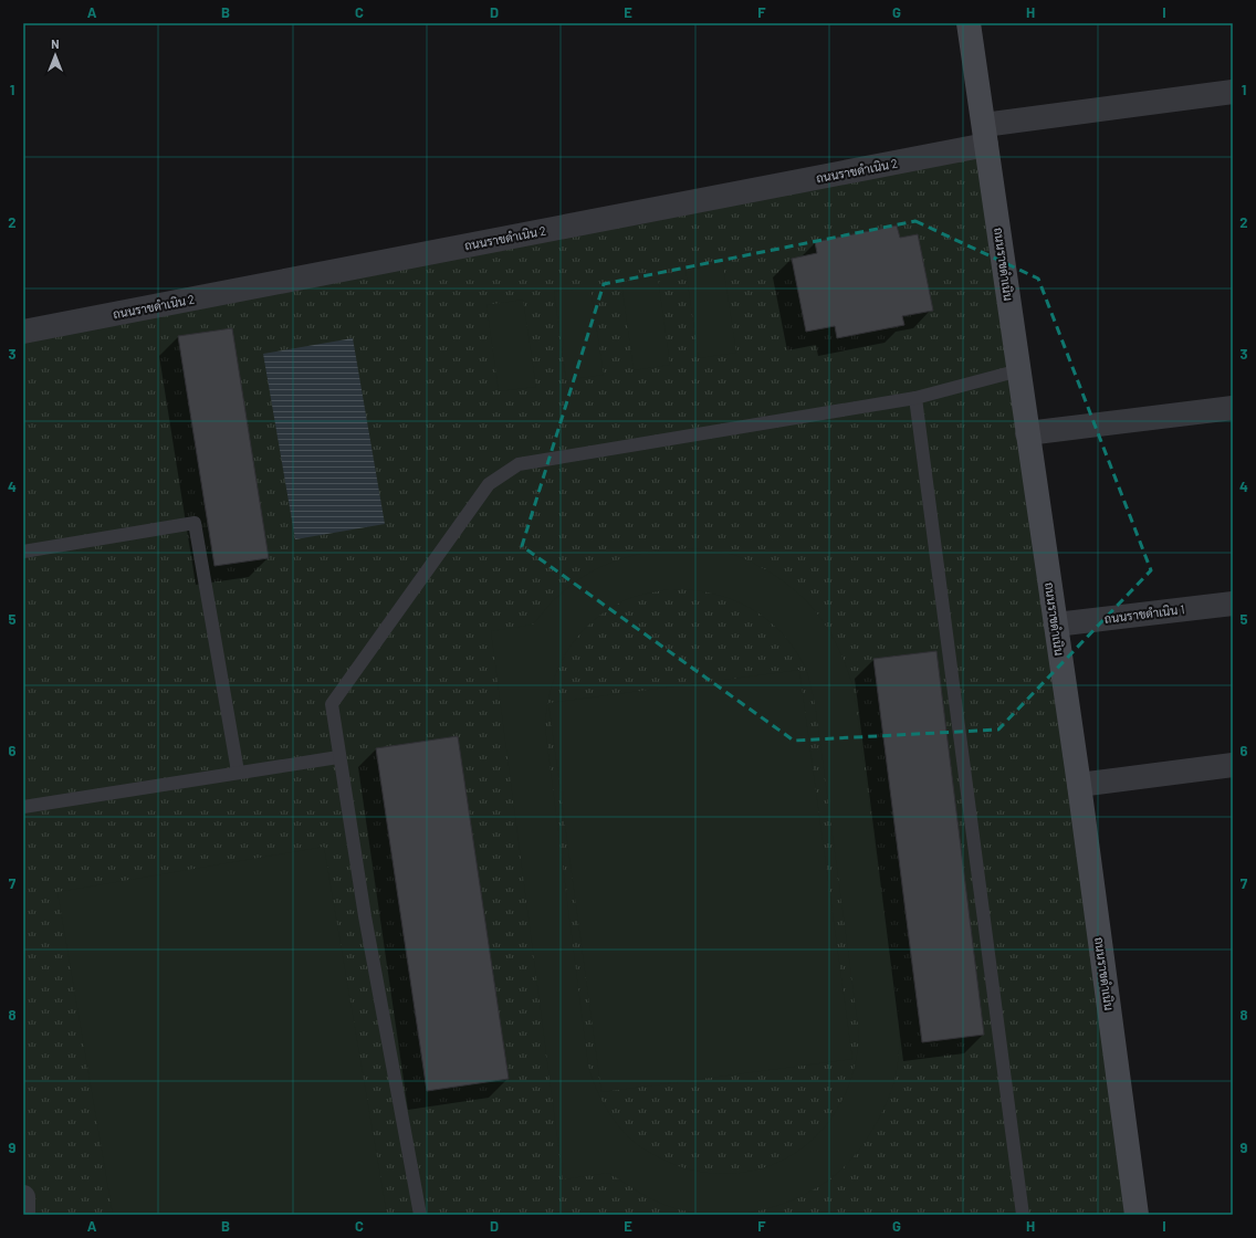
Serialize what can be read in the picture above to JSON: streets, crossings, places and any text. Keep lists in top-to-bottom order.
{
  "streets": {
    "main road": ["ถนนราขดำเนิน"],
    "street": ["ถนนราขดำเนิน 2", "ถนนราขดำเนิน 1"]
  },
  "crossings": [
    ["ถนนราขดำเนิน 2", "ถนนราขดำเนิน"],
    ["ถนนราขดำเนิน", "ถนนราขดำเนิน 1"]
  ],
  "north": "top",
  "grid": {
    "columns": [
      "A",
      "B",
      "C",
      "D",
      "E",
      "F",
      "G",
      "H",
      "I"
    ],
    "rows": [
      "1",
      "2",
      "3",
      "4",
      "5",
      "6",
      "7",
      "8",
      "9"
    ]
  }
}
